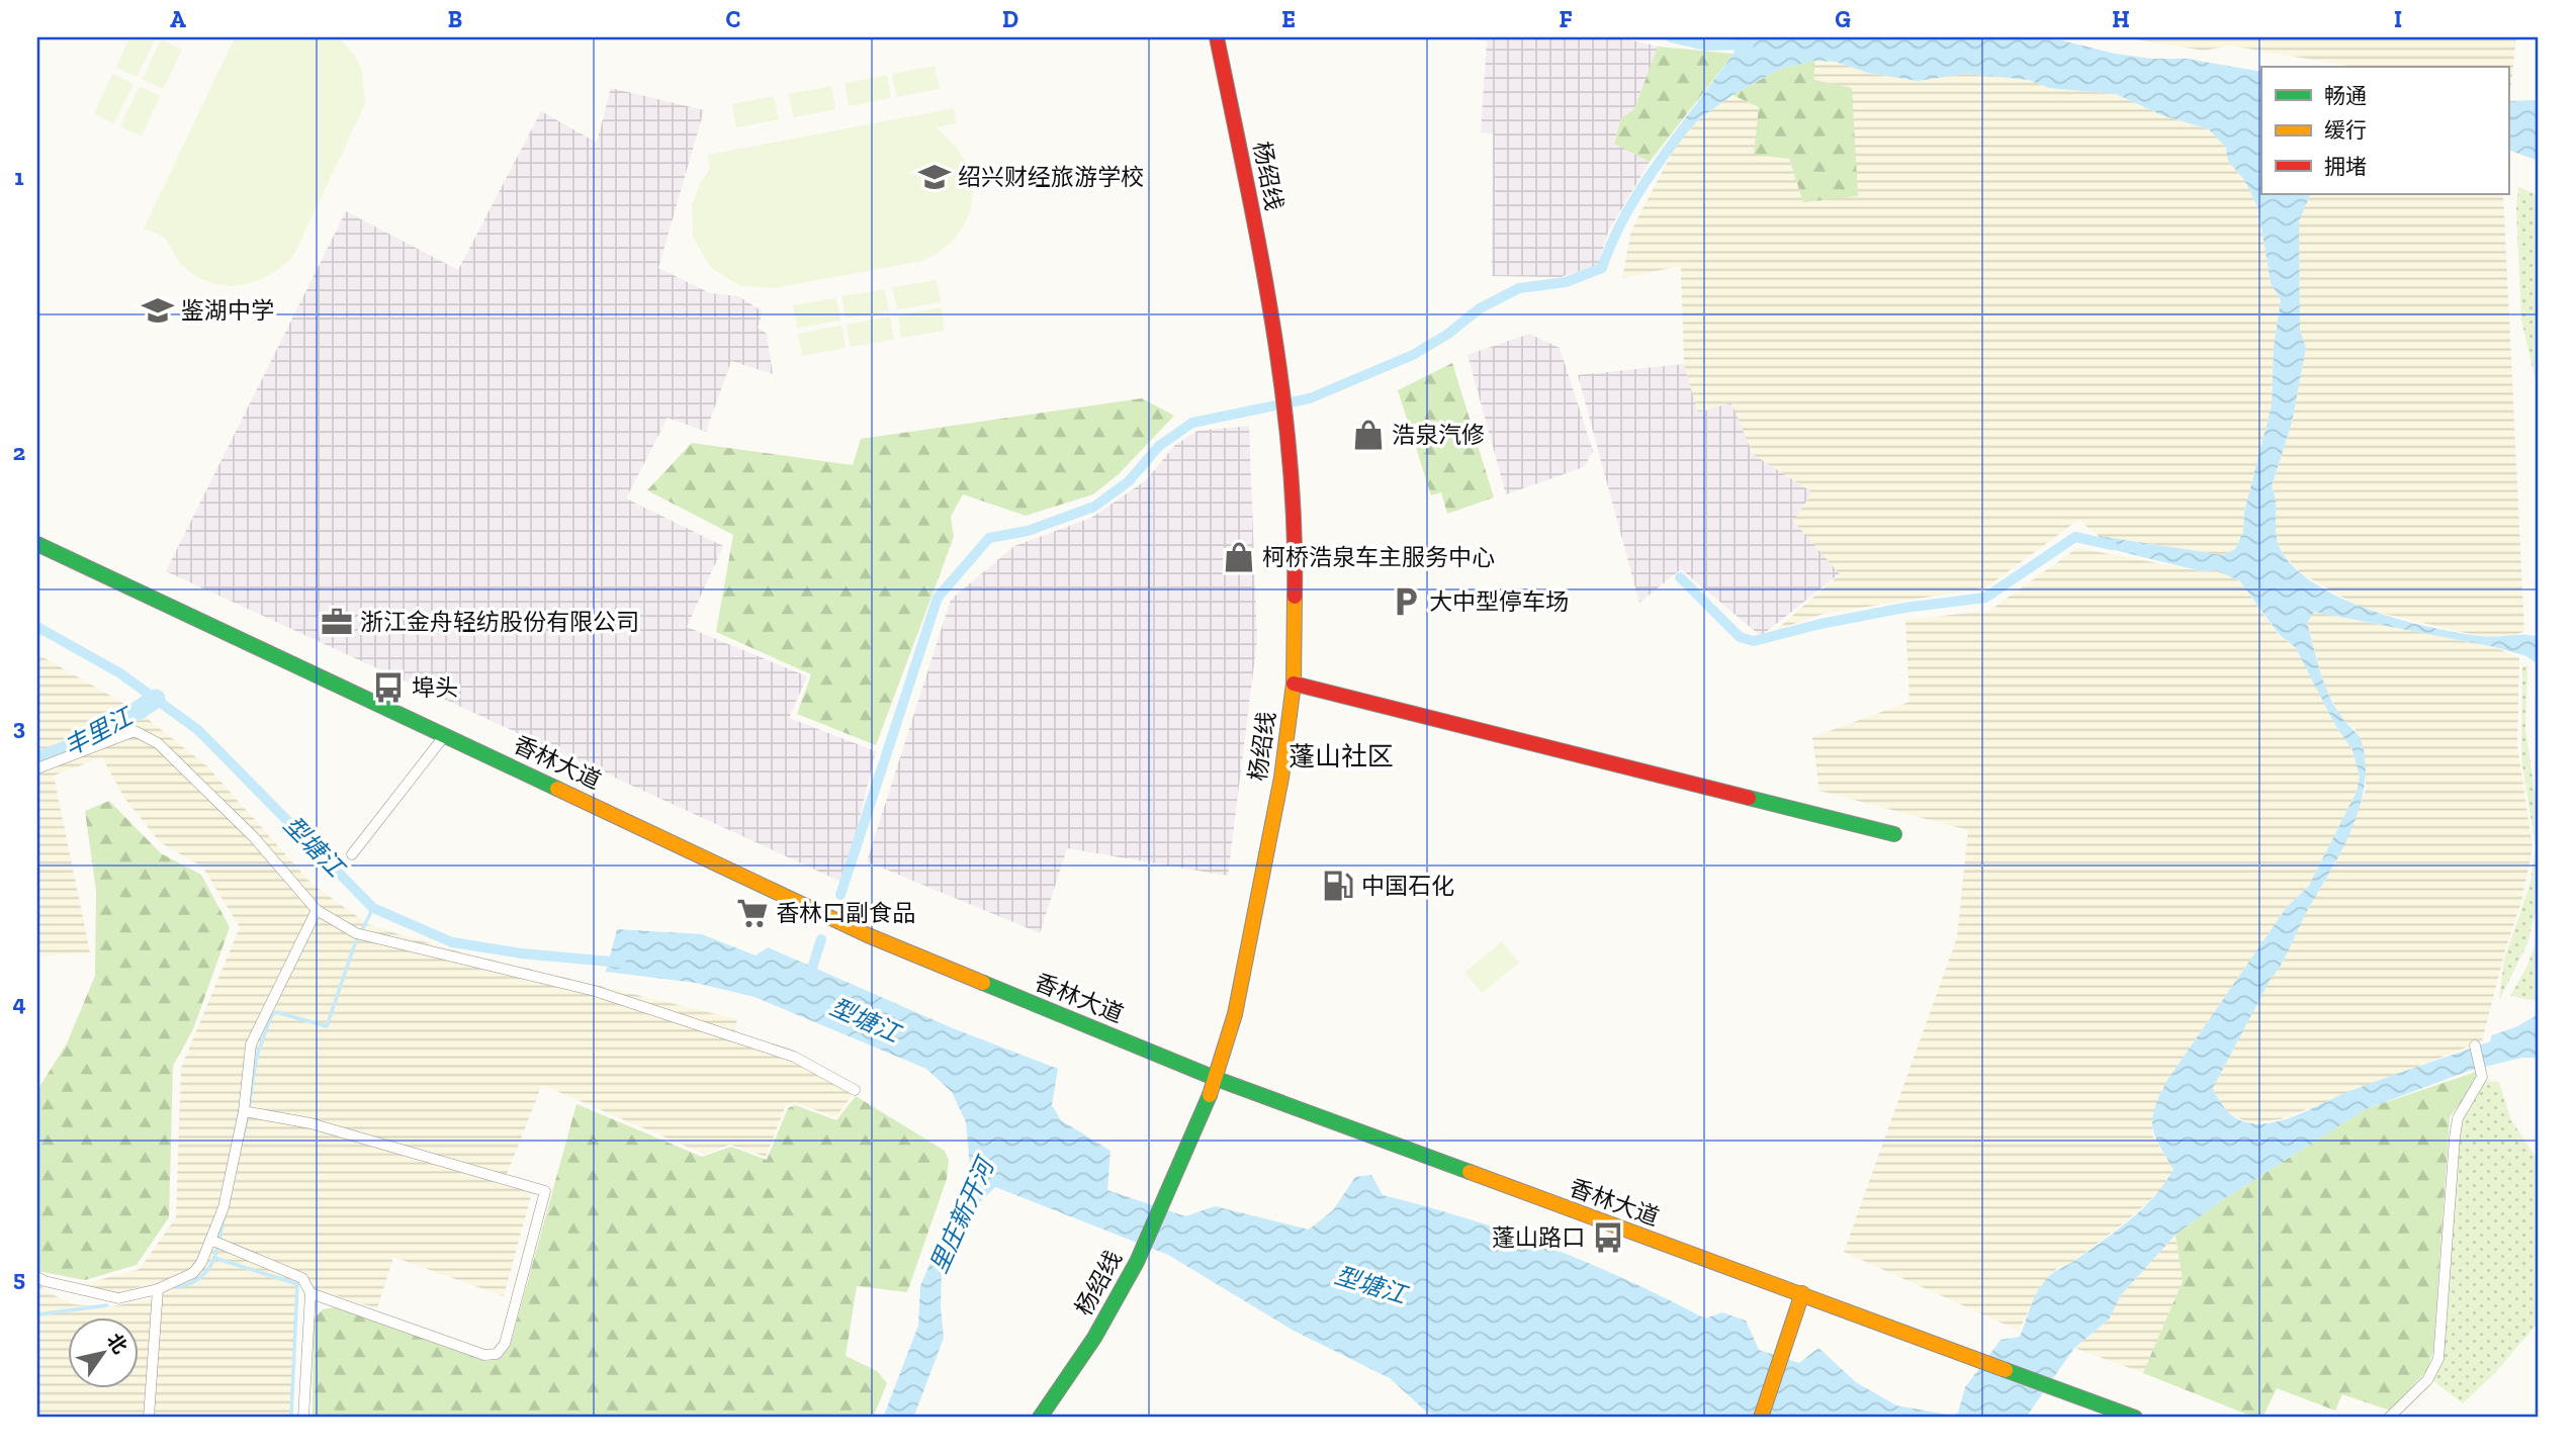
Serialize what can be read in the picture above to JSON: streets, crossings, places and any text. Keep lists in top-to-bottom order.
{
  "streets": {
    "main road": ["杨绍线", "香林大道"]
  },
  "crossings": [
    ["杨绍线", "香林大道"]
  ],
  "districts": ["蓬山社区"],
  "water": ["丰里江", "型塘江", "里庄新开河"],
  "places": {
    "school or university": ["绍兴财经旅游学校", "鉴湖中学"],
    "shop": ["浩泉汽修", "柯桥浩泉车主服务中心"],
    "parking": ["大中型停车场"],
    "office": ["浙江金舟轻纺股份有限公司"],
    "bus stop": ["埠头", "蓬山路口"],
    "fuel station": ["中国石化"],
    "supermarket": ["香林口副食品"]
  },
  "legend": ["畅通", "缓行", "拥堵"],
  "north": "top right",
  "grid": {
    "columns": [
      "A",
      "B",
      "C",
      "D",
      "E",
      "F",
      "G",
      "H",
      "I"
    ],
    "rows": [
      "1",
      "2",
      "3",
      "4",
      "5"
    ]
  }
}
